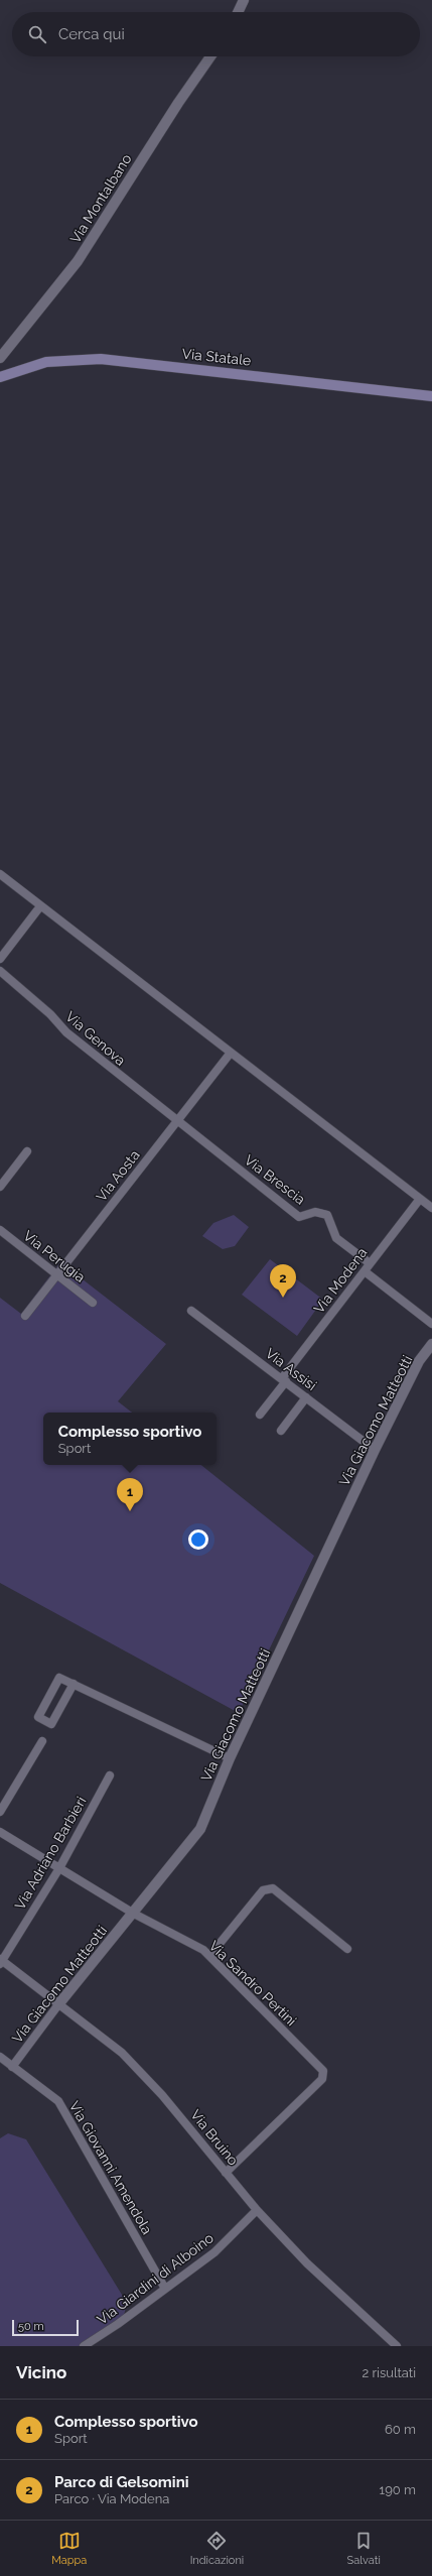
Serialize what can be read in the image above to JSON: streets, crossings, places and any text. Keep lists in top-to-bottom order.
{
  "streets": {
    "main road": ["Via Statale"],
    "street": [
      "Via Montalbano",
      "Via Genova",
      "Via Aosta",
      "Via Brescia",
      "Via Perugia",
      "Via Modena",
      "Via Assisi",
      "Via Giacomo Matteotti",
      "Via Adriano Barbieri",
      "Via Sandro Pertini",
      "Via Bruino",
      "Via Giovanni Amendola",
      "Via Giardini di Alboino"
    ]
  },
  "crossings": [
    ["Via Genova", "Via Aosta"],
    ["Via Genova", "Via Brescia"],
    ["Via Aosta", "Via Brescia"],
    ["Via Aosta", "Via Perugia"],
    ["Via Brescia", "Via Modena"],
    ["Via Modena", "Via Assisi"],
    ["Via Assisi", "Via Giacomo Matteotti"],
    ["Via Giacomo Matteotti", "Via Sandro Pertini"],
    ["Via Giacomo Matteotti", "Via Bruino"],
    ["Via Giacomo Matteotti", "Via Giovanni Amendola"],
    ["Via Adriano Barbieri", "Via Sandro Pertini"],
    ["Via Adriano Barbieri", "Via Bruino"],
    ["Via Sandro Pertini", "Via Bruino"],
    ["Via Bruino", "Via Giardini di Alboino"],
    ["Via Giovanni Amendola", "Via Giardini di Alboino"]
  ],
  "scale_bar": "50 m",
  "page": {
    "search": "Cerca qui",
    "pins": ["2", "1"],
    "popup": ["Complesso sportivo", "Sport"],
    "scale": "50 m",
    "heading": ["Vicino", "2 risultati"],
    "list": [
      {
        "mark": "1",
        "name": "Complesso sportivo",
        "note": "Sport",
        "value": "60 m"
      },
      {
        "mark": "2",
        "name": "Parco di Gelsomini",
        "note": "Parco · Via Modena",
        "value": "190 m"
      }
    ],
    "nav": ["Mappa", "Indicazioni", "Salvati"]
  }
}
